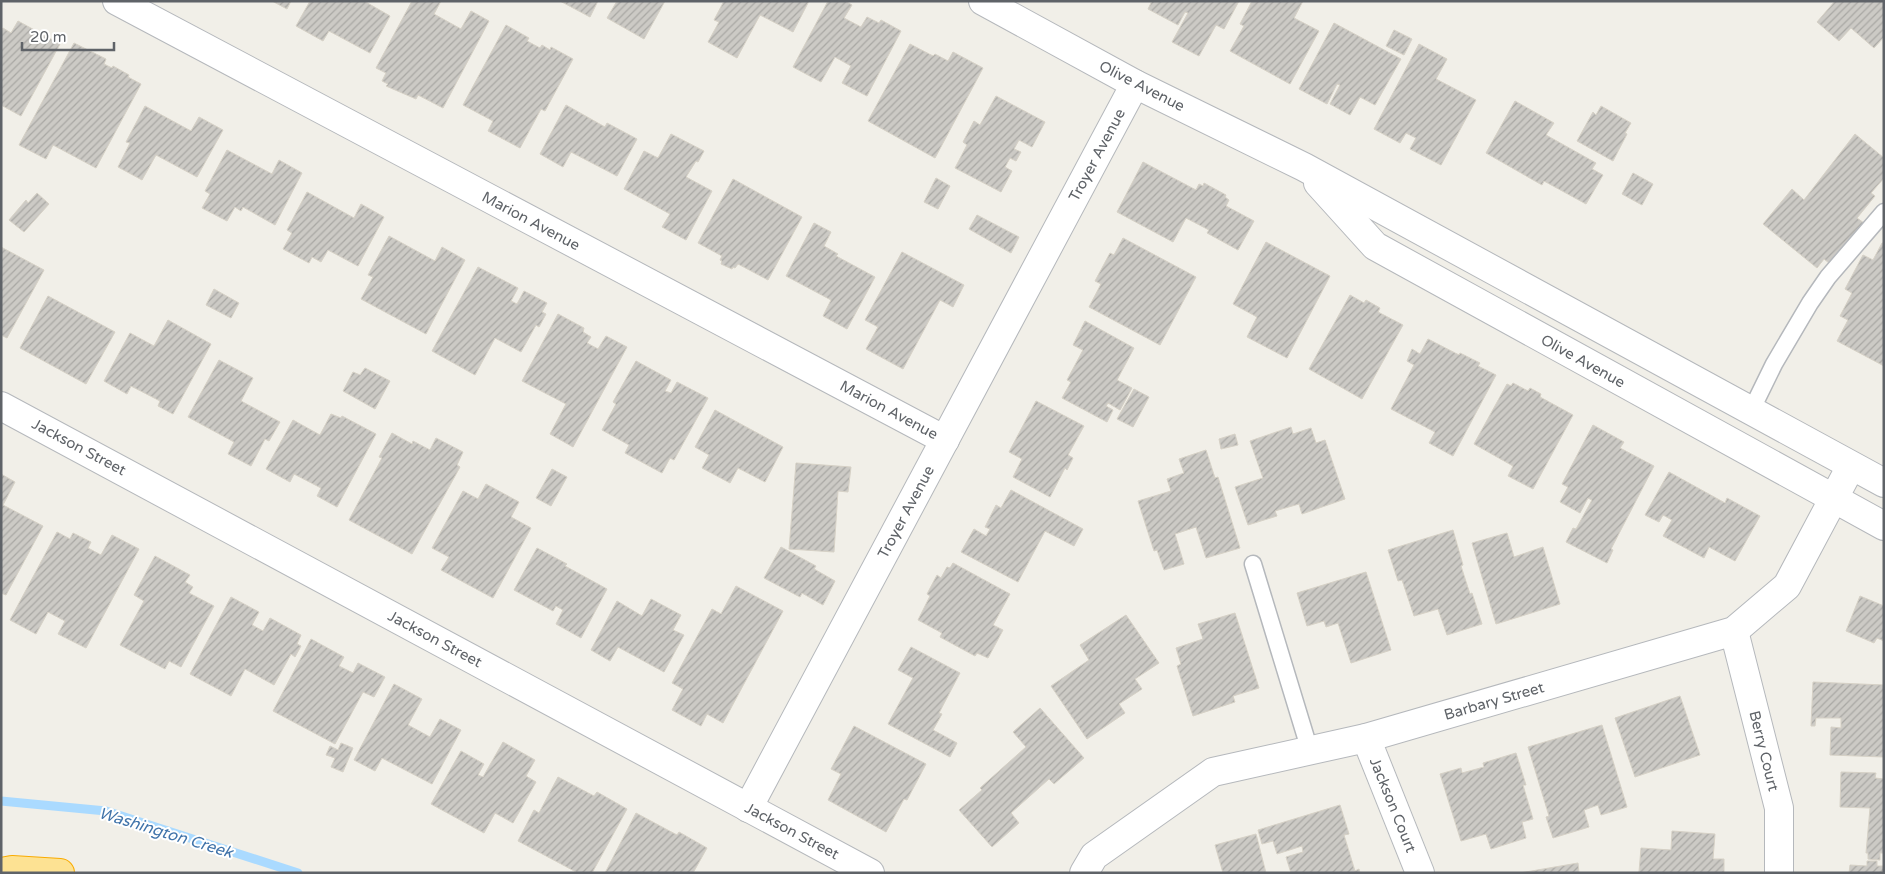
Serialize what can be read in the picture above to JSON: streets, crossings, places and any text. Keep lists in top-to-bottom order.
{
  "streets": {
    "street": [
      "Olive Avenue",
      "Troyer Avenue",
      "Marion Avenue",
      "Jackson Street",
      "Barbary Street",
      "Berry Court",
      "Jackson Court"
    ]
  },
  "crossings": [
    ["Olive Avenue", "Troyer Avenue"],
    ["Olive Avenue", "Barbary Street"],
    ["Troyer Avenue", "Marion Avenue"],
    ["Troyer Avenue", "Jackson Street"],
    ["Barbary Street", "Berry Court"],
    ["Barbary Street", "Jackson Court"]
  ],
  "water": ["Washington Creek"],
  "scale_bar": "20 m"
}
